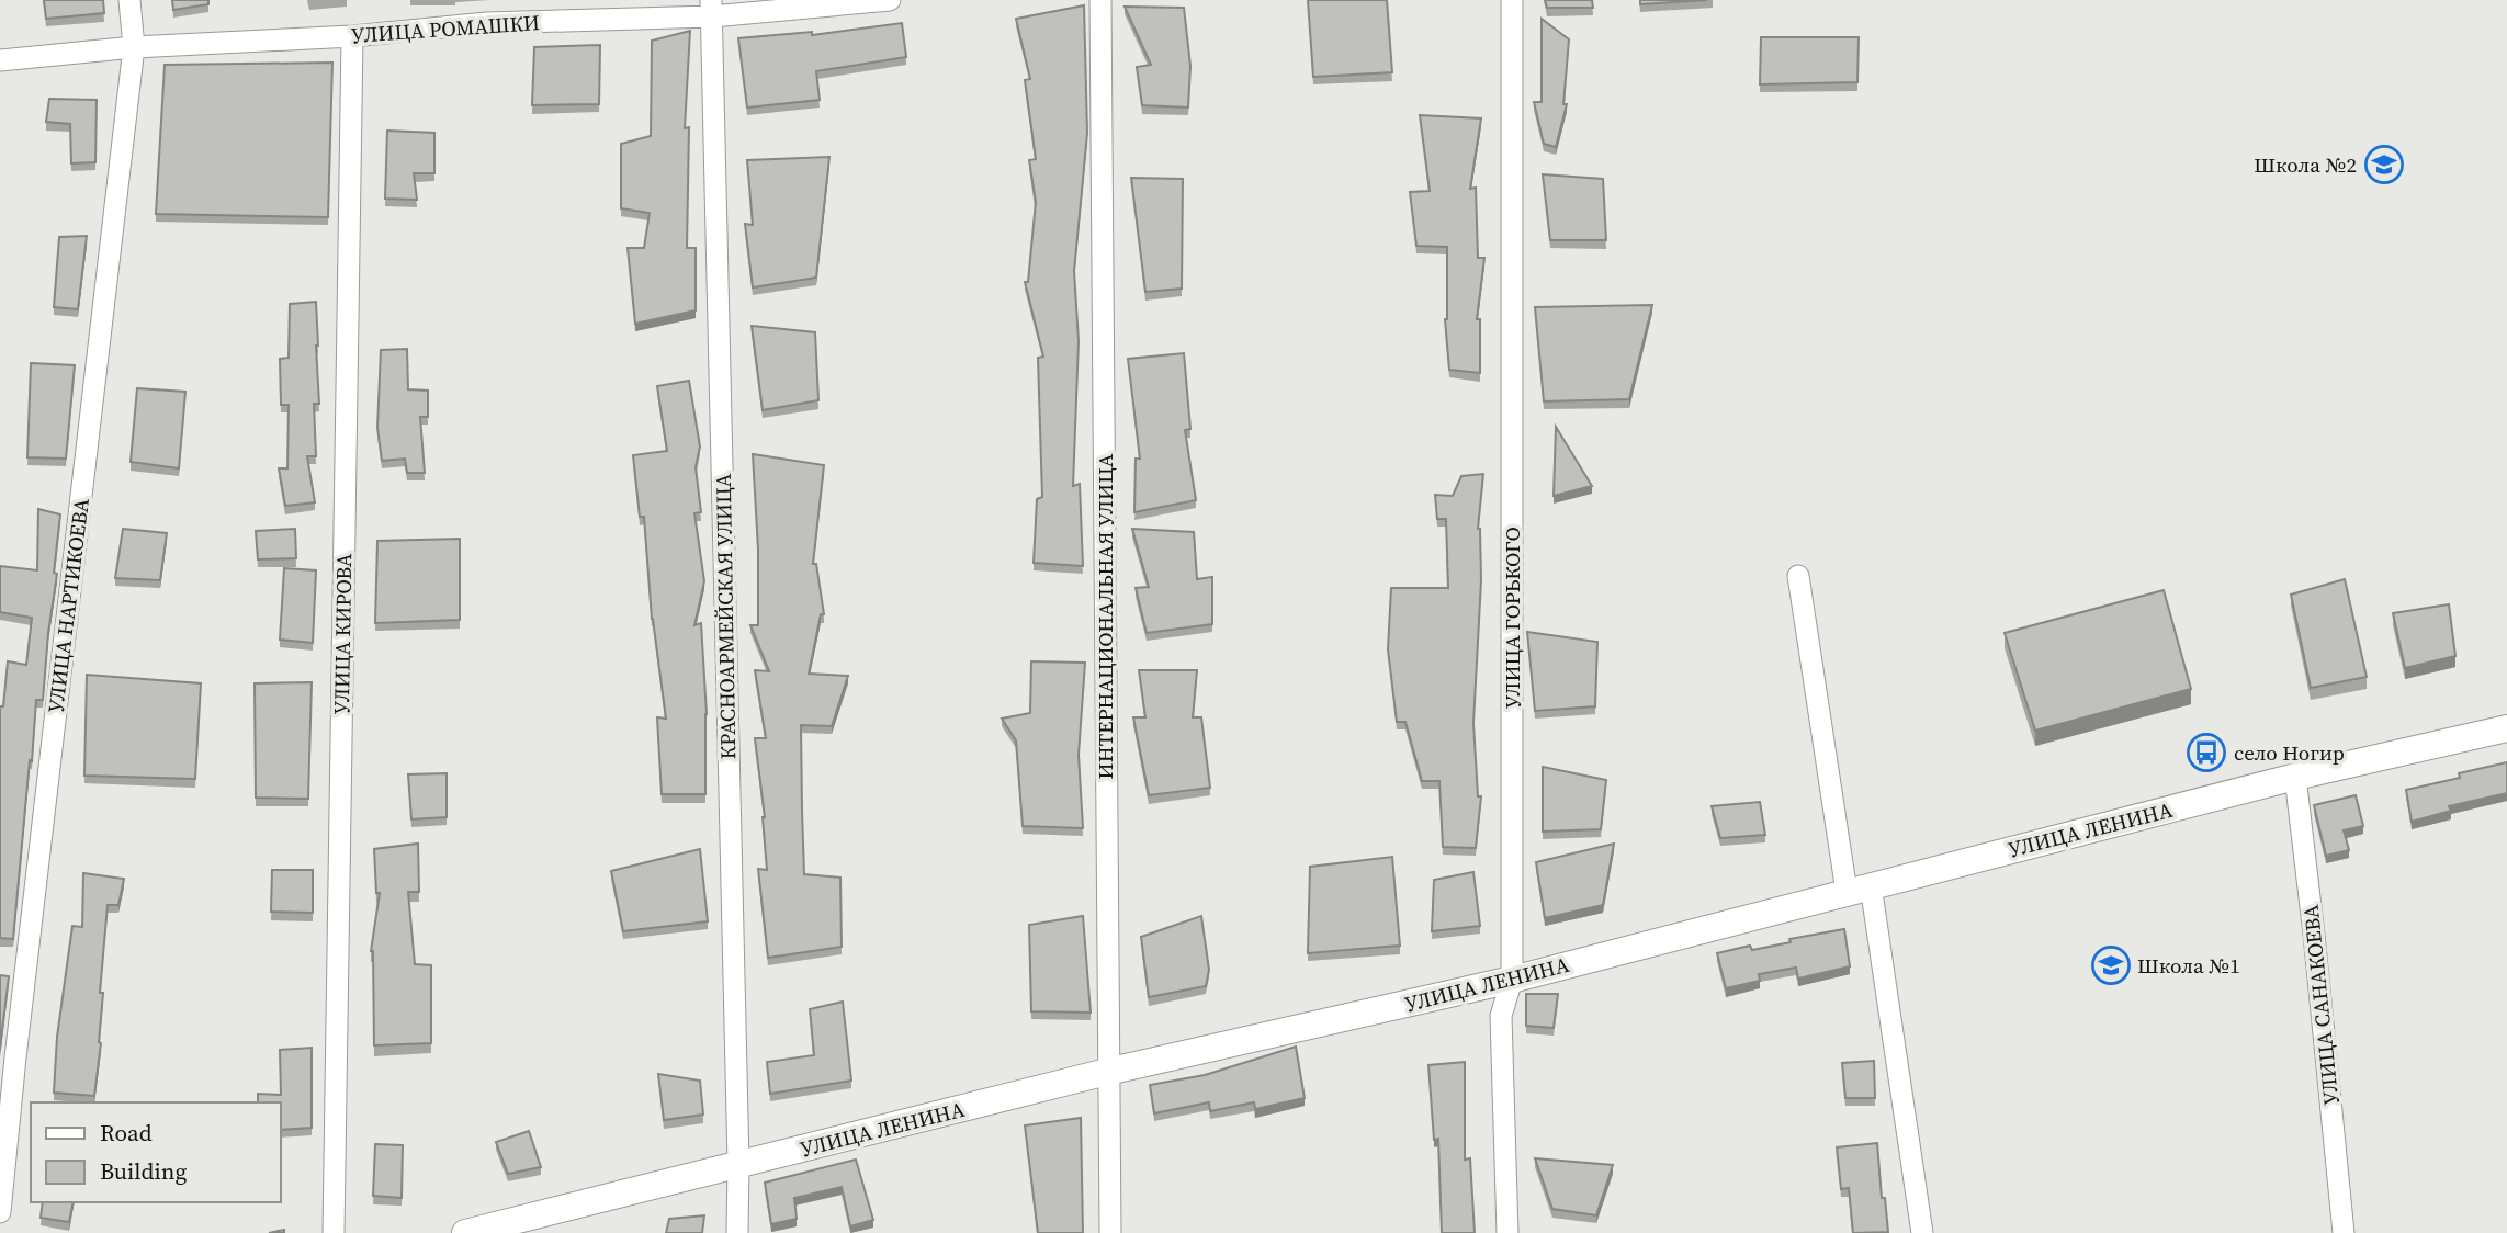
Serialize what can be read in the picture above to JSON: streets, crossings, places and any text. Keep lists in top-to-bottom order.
{
  "streets": {
    "street": [
      "УЛИЦА РОМАШКИ",
      "УЛИЦА НАРТИКОЕВА",
      "КРАСНОАРМЕЙСКАЯ УЛИЦА",
      "ИНТЕРНАЦИОНАЛЬНАЯ УЛИЦА",
      "УЛИЦА ГОРЬКОГО",
      "УЛИЦА КИРОВА",
      "УЛИЦА ЛЕНИНА",
      "УЛИЦА САНАКОЕВА"
    ]
  },
  "crossings": [
    ["УЛИЦА РОМАШКИ", "УЛИЦА НАРТИКОЕВА"],
    ["УЛИЦА РОМАШКИ", "КРАСНОАРМЕЙСКАЯ УЛИЦА"],
    ["УЛИЦА РОМАШКИ", "УЛИЦА КИРОВА"],
    ["КРАСНОАРМЕЙСКАЯ УЛИЦА", "УЛИЦА ЛЕНИНА"],
    ["ИНТЕРНАЦИОНАЛЬНАЯ УЛИЦА", "УЛИЦА ЛЕНИНА"],
    ["УЛИЦА ГОРЬКОГО", "УЛИЦА ЛЕНИНА"],
    ["УЛИЦА ЛЕНИНА", "УЛИЦА САНАКОЕВА"]
  ],
  "places": {
    "school or university": ["Школа №2", "Школа №1"],
    "bus stop": ["село Ногир"]
  },
  "legend": ["Road", "Building"]
}
